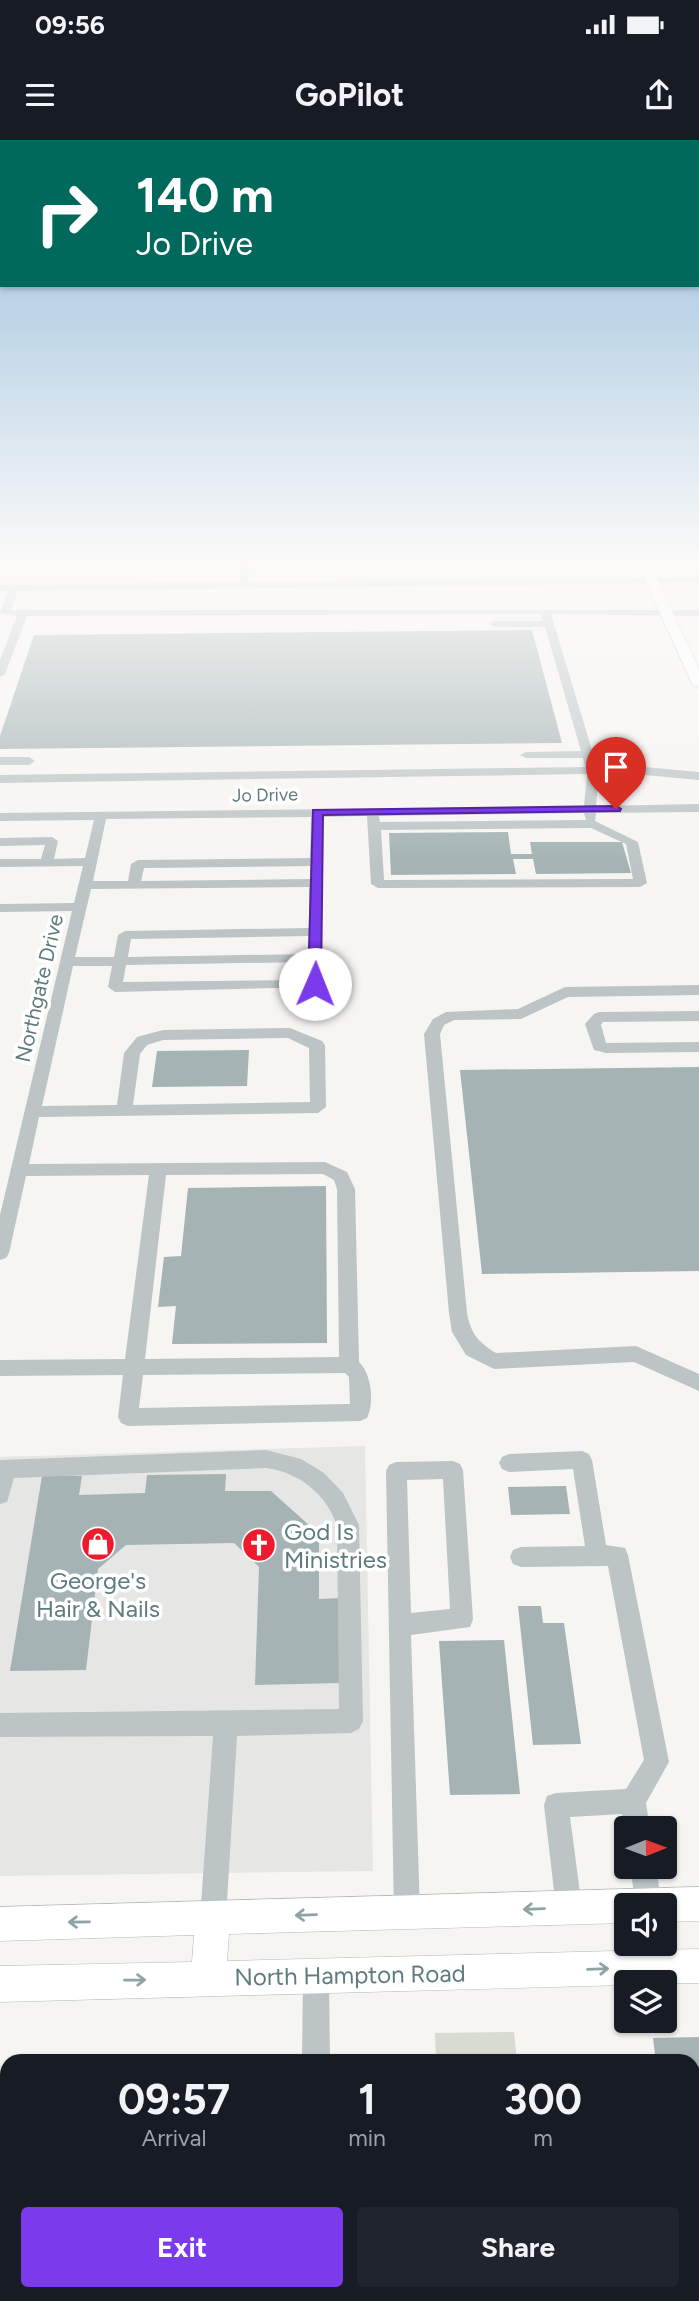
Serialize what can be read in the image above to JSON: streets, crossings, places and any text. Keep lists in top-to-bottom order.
{
  "streets": {
    "main road": ["North Hampton Road"],
    "street": ["Jo Drive", "Northgate Drive"]
  },
  "crossings": [
    ["Jo Drive", "Northgate Drive"]
  ],
  "places": {
    "shop": ["George's Hair & Nails"],
    "church": ["God Is Ministries"]
  },
  "north": "right",
  "page": {
    "status": "09:56",
    "header": "GoPilot",
    "turn": ["140 m", "Jo Drive"],
    "eta": [
      "09:57",
      "Arrival",
      "1",
      "min",
      "300",
      "m"
    ],
    "buttons": ["Exit", "Share"]
  }
}
